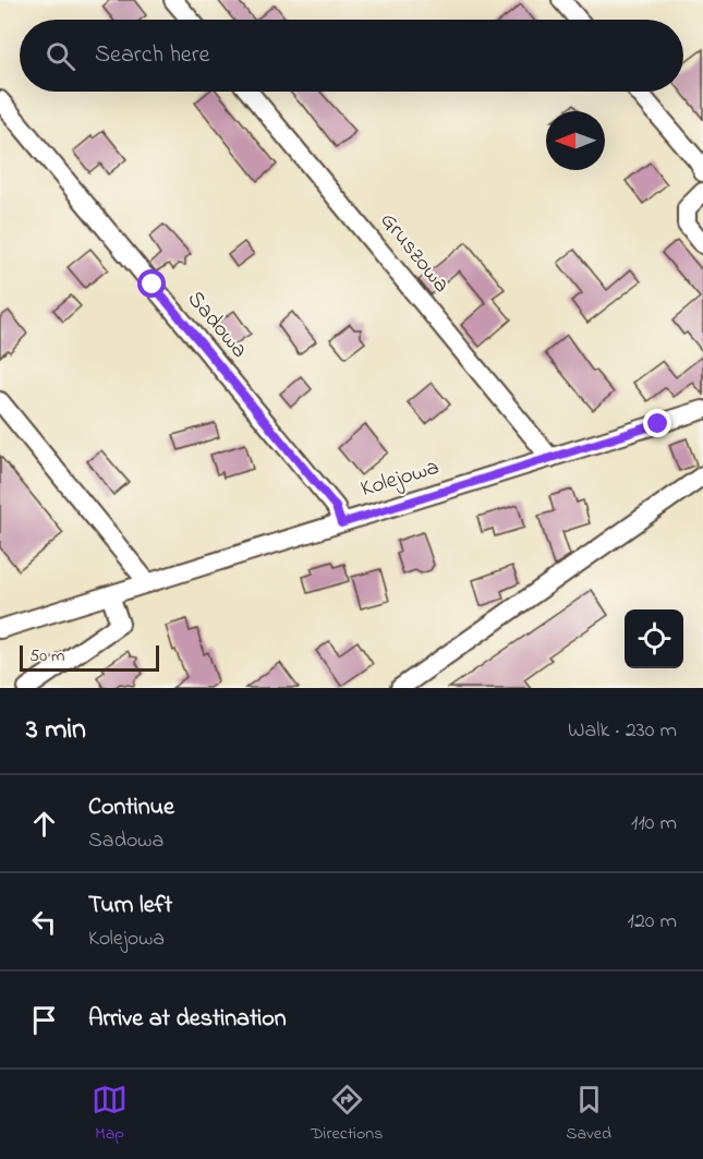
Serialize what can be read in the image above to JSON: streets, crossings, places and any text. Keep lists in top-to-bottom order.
{
  "streets": {
    "street": ["Gruszowa", "Sadowa", "Kolejowa"]
  },
  "crossings": [
    ["Gruszowa", "Kolejowa"],
    ["Sadowa", "Kolejowa"]
  ],
  "scale_bar": "50 m",
  "north": "left",
  "page": {
    "search": "Search here",
    "scale": "50 m",
    "heading": ["3 min", "Walk · 230 m"],
    "list": [
      ["Continue", "Sadowa", "110 m"],
      ["Turn left", "Kolejowa", "120 m"],
      "Arrive at destination"
    ],
    "nav": ["Map", "Directions", "Saved"]
  }
}
